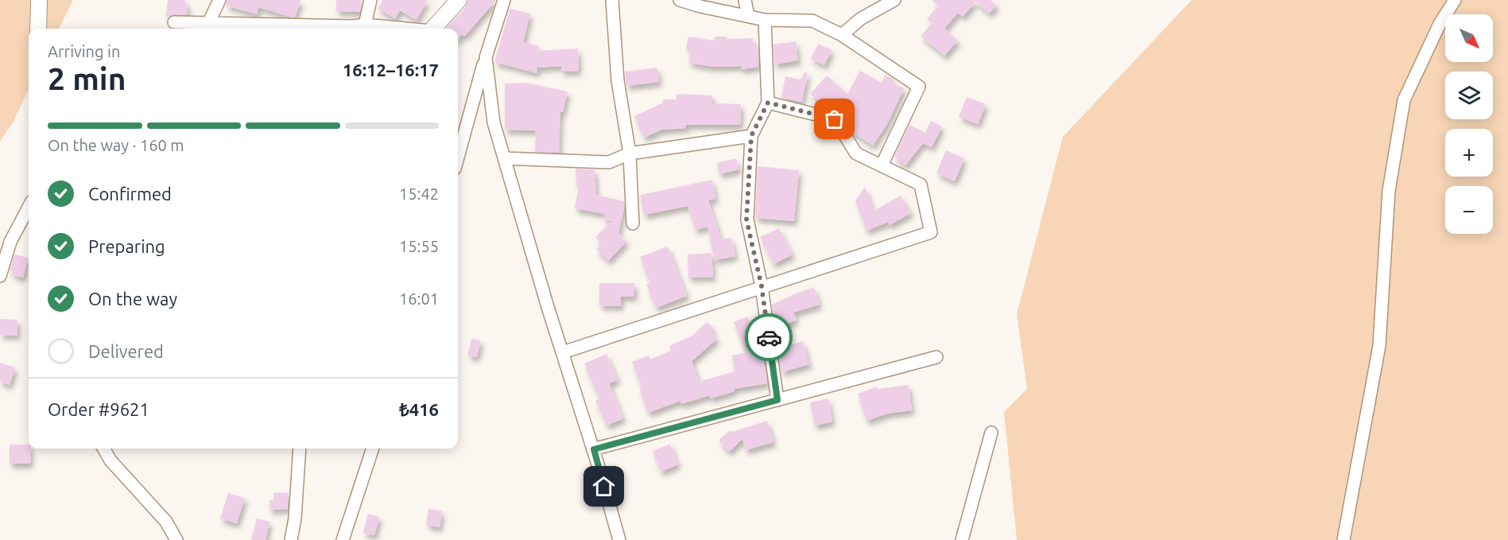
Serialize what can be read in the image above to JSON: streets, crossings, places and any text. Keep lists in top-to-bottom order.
{
  "north": "bottom right",
  "page": {
    "map_buttons": ["+", "−"],
    "heading": ["2 min", "Arriving in", "16:12–16:17"],
    "panel": ["Order #9621", "₺416"],
    "bar": "On the way · 160 m",
    "list": [
      ["Confirmed", "15:42"],
      ["Preparing", "15:55"],
      ["On the way", "16:01"],
      "Delivered"
    ]
  }
}
